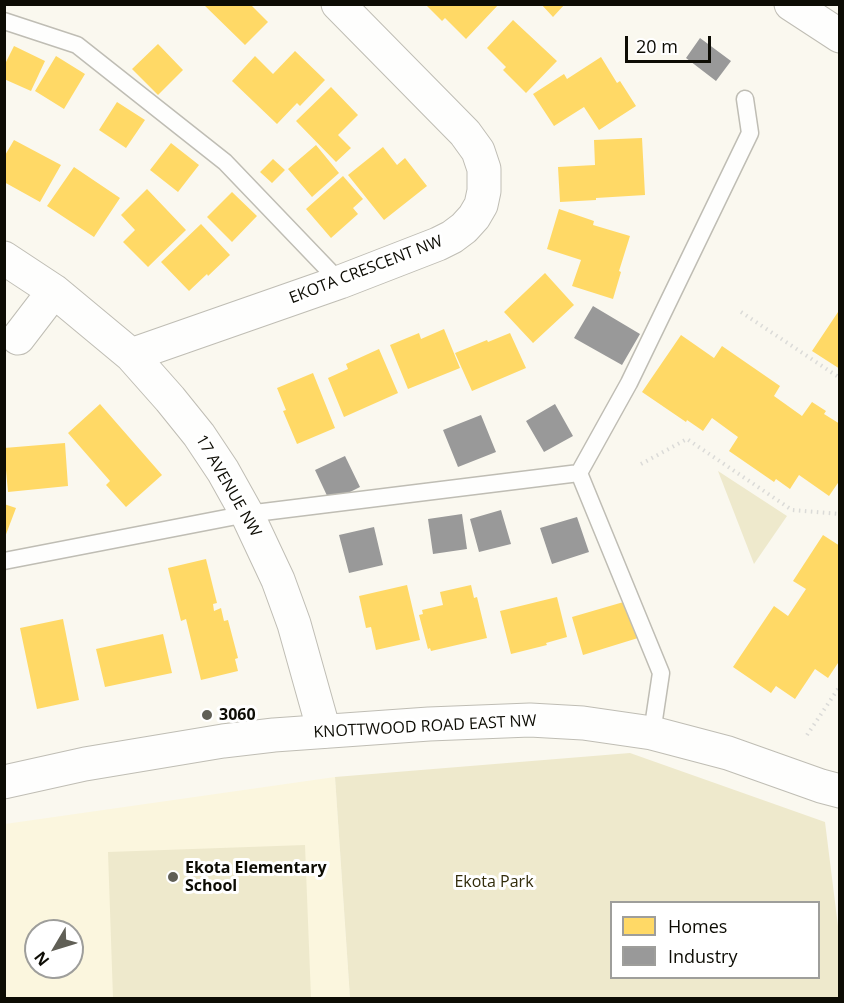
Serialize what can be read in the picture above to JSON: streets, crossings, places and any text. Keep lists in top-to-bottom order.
{
  "streets": {
    "street": ["EKOTA CRESCENT NW", "17 AVENUE NW", "KNOTTWOOD ROAD EAST NW"]
  },
  "crossings": [
    ["EKOTA CRESCENT NW", "17 AVENUE NW"],
    ["17 AVENUE NW", "KNOTTWOOD ROAD EAST NW"]
  ],
  "parks": ["Ekota Park"],
  "places": ["3060", "Ekota Elementary School"],
  "legend": ["Homes", "Industry"],
  "scale_bar": "20 m",
  "north": "bottom left"
}
